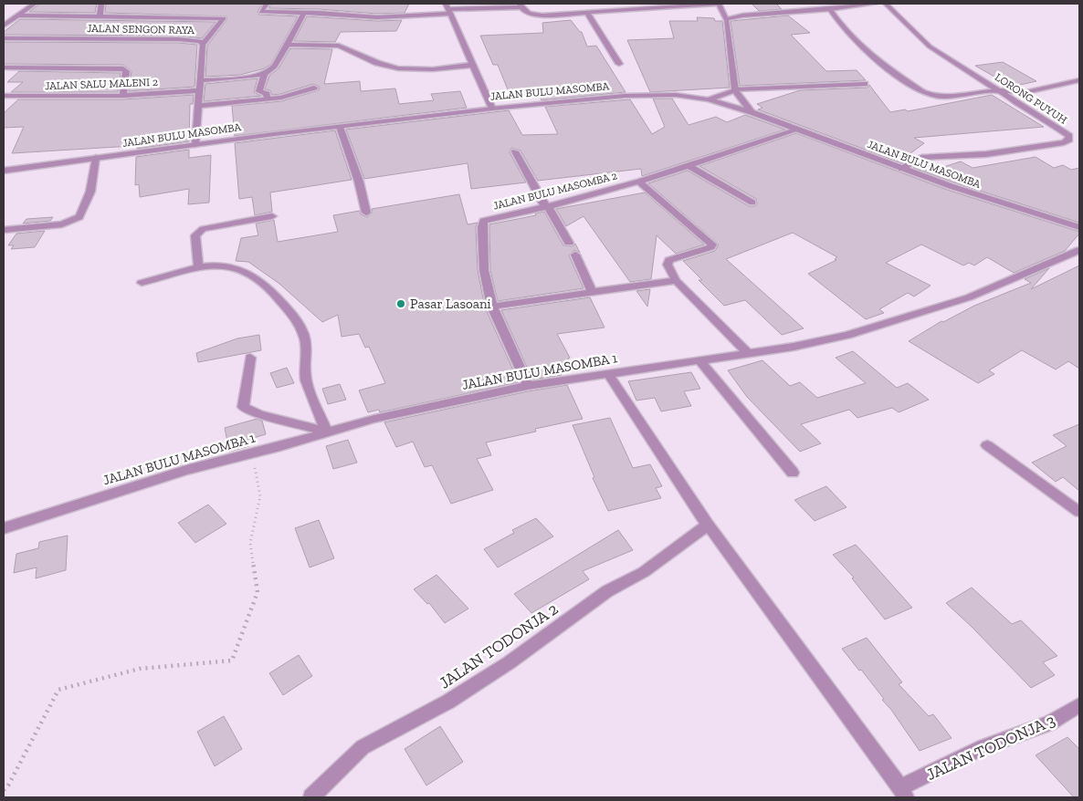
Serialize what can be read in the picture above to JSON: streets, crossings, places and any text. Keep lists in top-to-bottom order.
{
  "streets": {
    "street": [
      "JALAN SENGON RAYA",
      "JALAN SALU MALENI 2",
      "JALAN BULU MASOMBA",
      "LORONG PUYUH",
      "JALAN BULU MASOMBA 2",
      "JALAN BULU MASOMBA 1",
      "JALAN TODONJA 2",
      "JALAN TODONJA 3"
    ]
  },
  "crossings": [
    ["JALAN SENGON RAYA", "JALAN SALU MALENI 2"],
    ["JALAN SENGON RAYA", "JALAN BULU MASOMBA"],
    ["JALAN BULU MASOMBA", "LORONG PUYUH"],
    ["JALAN BULU MASOMBA", "JALAN BULU MASOMBA 2"],
    ["JALAN BULU MASOMBA 2", "JALAN BULU MASOMBA 1"]
  ],
  "places": ["Pasar Lasoani"]
}
